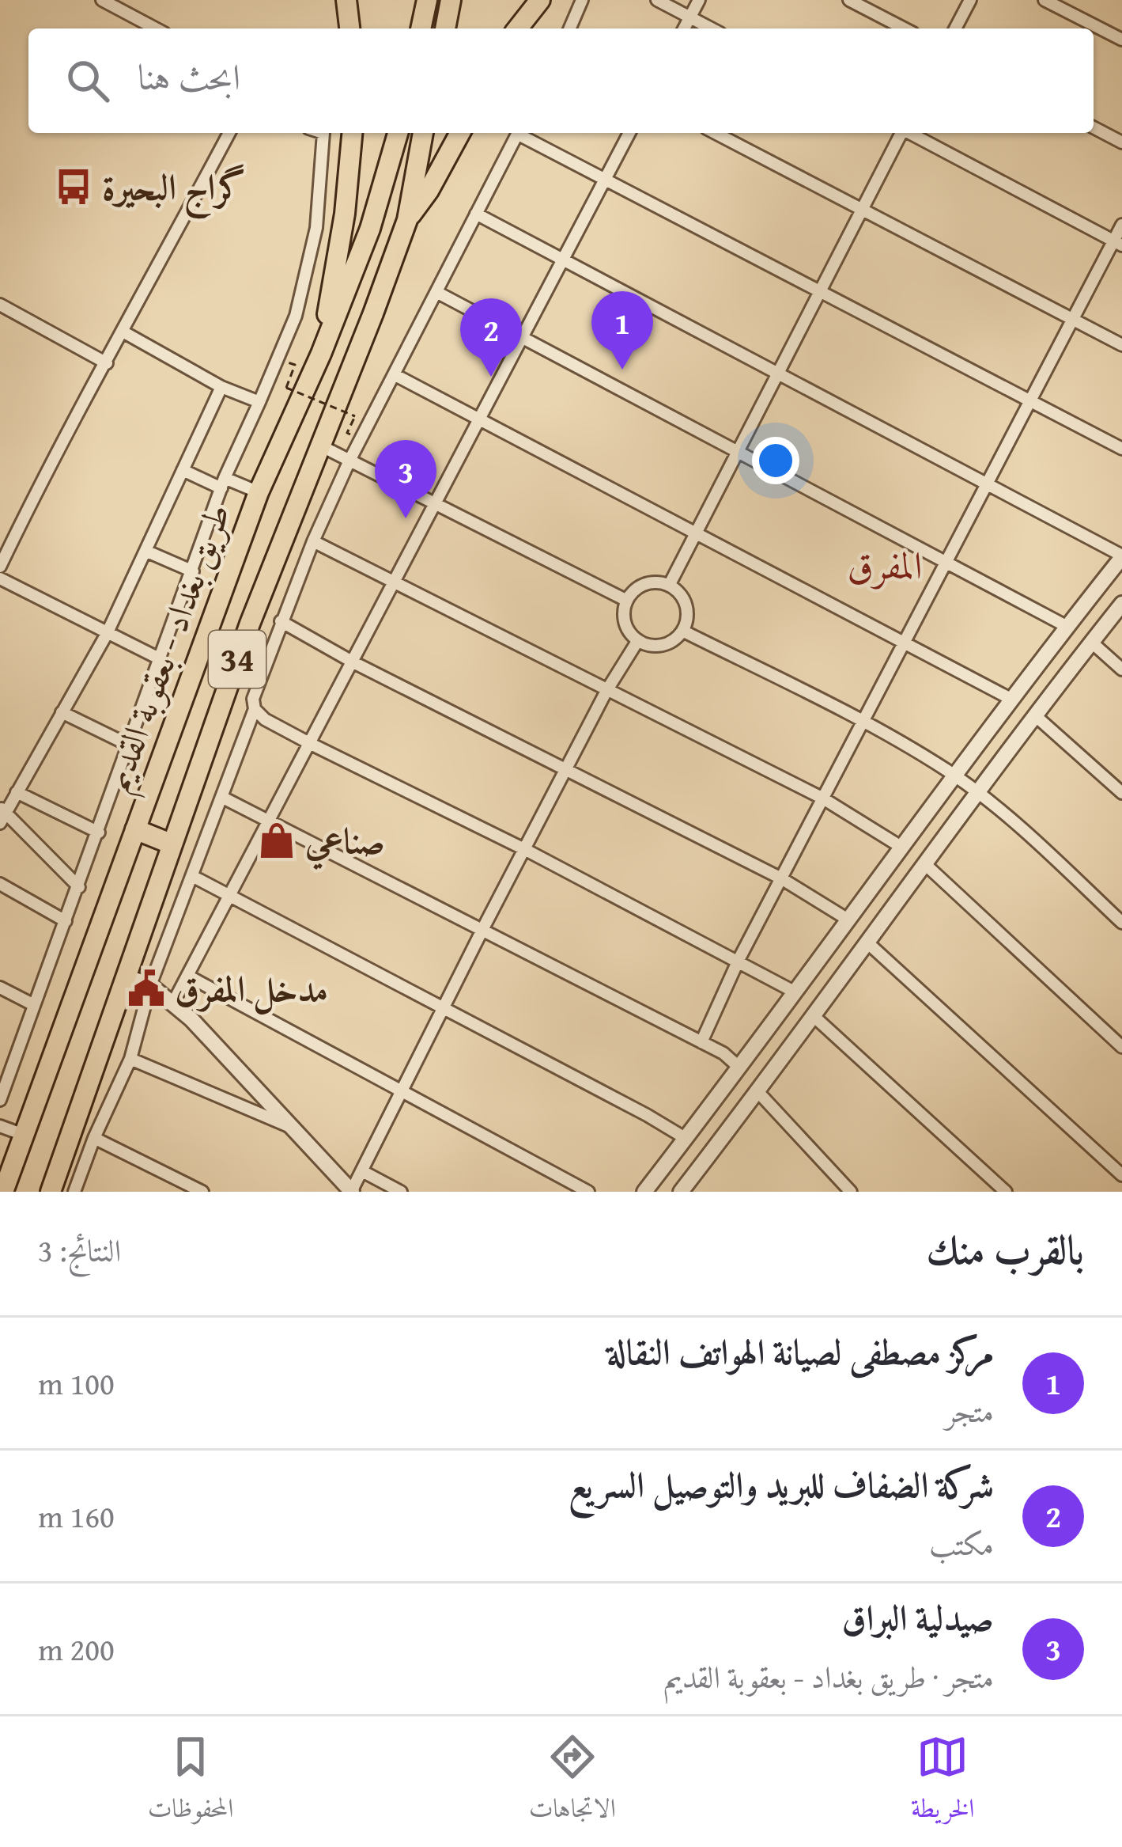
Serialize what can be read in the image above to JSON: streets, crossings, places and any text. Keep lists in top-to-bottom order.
{
  "streets": {
    "highway": ["طريق بغداد - بعقوبة القديم", "34"]
  },
  "districts": ["المفرق"],
  "places": {
    "bus stop": ["گراج البحيرة"],
    "shop": ["صناعي"],
    "public building": ["مدخل المفرق"]
  },
  "page": {
    "search": "ابحث هنا",
    "pins": ["1", "2", "3"],
    "heading": ["بالقرب منك", "النتائج: 3"],
    "list": [
      {
        "mark": "1",
        "name": "مركز مصطفى لصيانة الهواتف النقالة",
        "note": "متجر",
        "value": "100 m"
      },
      {
        "mark": "2",
        "name": "شركة الضفاف للبريد والتوصيل السريع",
        "note": "مكتب",
        "value": "160 m"
      },
      {
        "mark": "3",
        "name": "صيدلية البراق",
        "note": "متجر · طريق بغداد - بعقوبة القديم",
        "value": "200 m"
      }
    ],
    "nav": ["الخريطة", "الاتجاهات", "المحفوظات"]
  }
}
